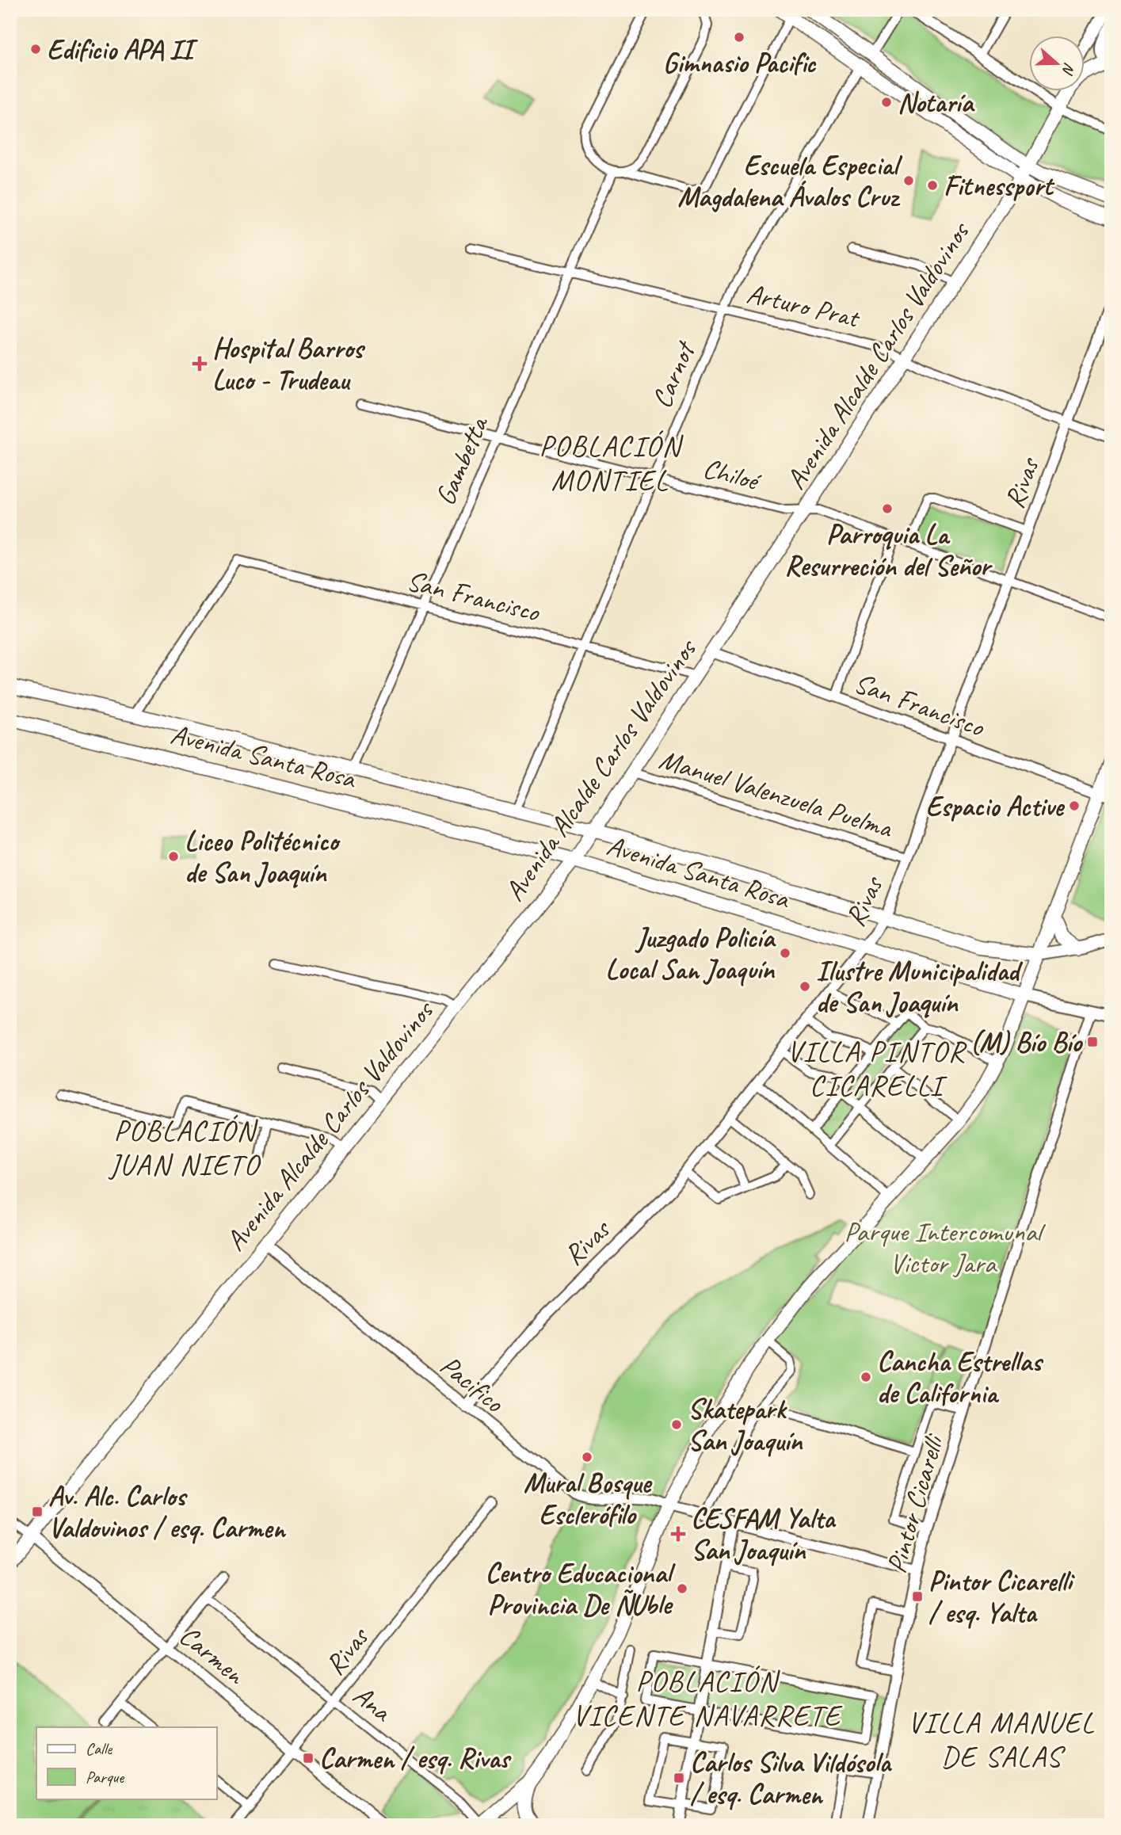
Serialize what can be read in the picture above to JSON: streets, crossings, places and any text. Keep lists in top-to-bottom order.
{
  "streets": {
    "main road": ["Avenida Alcalde Carlos Valdovinos", "Avenida Santa Rosa"],
    "street": [
      "Arturo Prat",
      "Carnot",
      "Gambetta",
      "Chiloé",
      "Rivas",
      "San Francisco",
      "Manuel Valenzuela Puelma",
      "Pacifico",
      "Pintor Cicarelli",
      "Carmen",
      "Ana"
    ]
  },
  "crossings": [
    ["Arturo Prat", "Avenida Alcalde Carlos Valdovinos"],
    ["Arturo Prat", "Carnot"],
    ["Arturo Prat", "Gambetta"],
    ["Arturo Prat", "Rivas"],
    ["Avenida Alcalde Carlos Valdovinos", "Chiloé"],
    ["Avenida Alcalde Carlos Valdovinos", "San Francisco"],
    ["Avenida Alcalde Carlos Valdovinos", "Avenida Santa Rosa"],
    ["Avenida Alcalde Carlos Valdovinos", "Manuel Valenzuela Puelma"],
    ["Avenida Alcalde Carlos Valdovinos", "Pacifico"],
    ["Avenida Alcalde Carlos Valdovinos", "Carmen"],
    ["Carnot", "Chiloé"],
    ["Carnot", "San Francisco"],
    ["Carnot", "Avenida Santa Rosa"],
    ["Gambetta", "Chiloé"],
    ["Gambetta", "San Francisco"],
    ["Gambetta", "Avenida Santa Rosa"],
    ["Chiloé", "Rivas"],
    ["Rivas", "San Francisco"],
    ["Rivas", "Avenida Santa Rosa"],
    ["Rivas", "Manuel Valenzuela Puelma"],
    ["Rivas", "Pacifico"],
    ["Rivas", "Carmen"],
    ["Rivas", "Ana"],
    ["San Francisco", "Avenida Santa Rosa"],
    ["Avenida Santa Rosa", "Pintor Cicarelli"],
    ["Pacifico", "Pintor Cicarelli"]
  ],
  "districts": [
    "POBLACIÓN MONTIEL",
    "VILLA PINTOR CICARELLI",
    "POBLACIÓN JUAN NIETO",
    "POBLACIÓN VICENTE NAVARRETE",
    "VILLA MANUEL DE SALAS"
  ],
  "parks": ["Parque Intercomunal Victor Jara"],
  "places": {
    "other": [
      "Gimnasio Pacific",
      "Edificio APA II",
      "Notaría",
      "Escuela Especial Magdalena Ávalos Cruz",
      "Fitnessport",
      "Parroquia La Resurreción del Señor",
      "Espacio Active",
      "Liceo Politécnico de San Joaquín",
      "Juzgado Policía Local San Joaquín",
      "Ilustre Municipalidad de San Joaquín",
      "Cancha Estrellas de California",
      "Skatepark San Joaquín",
      "Mural Bosque Esclerófilo",
      "Centro Educacional Provincia De ÑUble"
    ],
    "health": ["Hospital Barros Luco - Trudeau", "CESFAM Yalta San Joaquín"],
    "transit": [
      "(M) Bío Bío",
      "Av. Alc. Carlos Valdovinos / esq. Carmen",
      "Pintor Cicarelli / esq. Yalta",
      "Carmen / esq. Rivas",
      "Carlos Silva Vildósola / esq. Carmen"
    ]
  },
  "legend": ["Calle", "Parque"],
  "north": "right"
}
